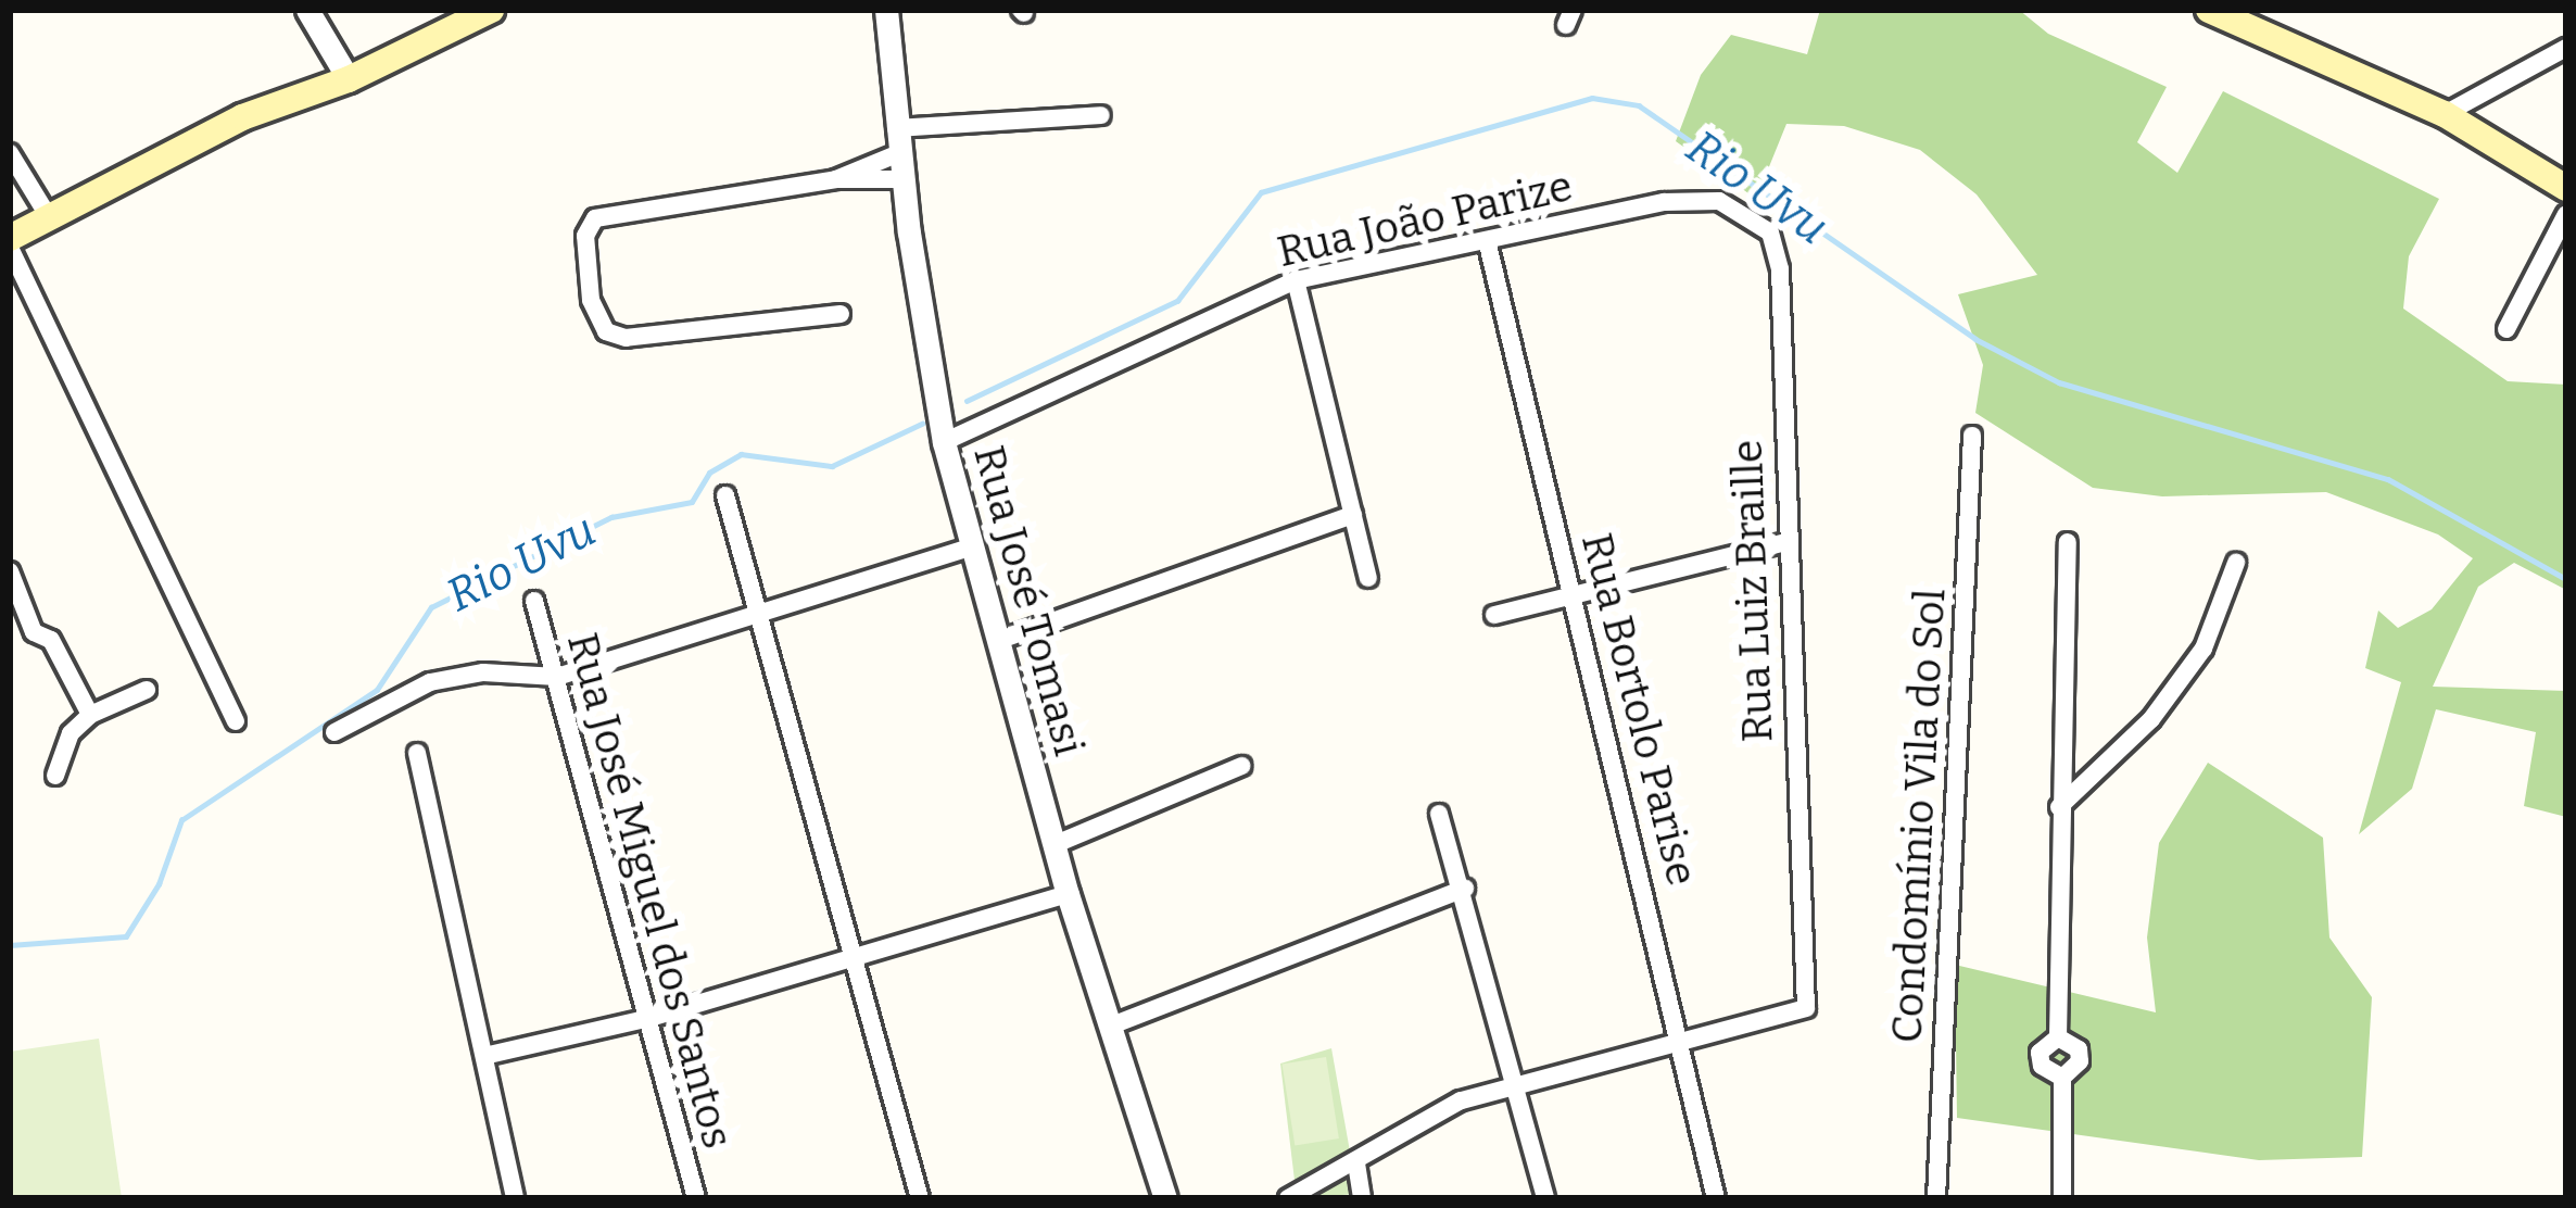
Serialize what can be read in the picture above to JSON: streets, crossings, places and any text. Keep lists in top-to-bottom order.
{
  "streets": {
    "street": [
      "Rua João Parize",
      "Rua Luiz Braille",
      "Rua José Tomasi",
      "Rua Bortolo Parise",
      "Condomínio Vila do Sol",
      "Rua José Miguel dos Santos"
    ]
  },
  "crossings": [
    ["Rua João Parize", "Rua Luiz Braille"],
    ["Rua João Parize", "Rua José Tomasi"],
    ["Rua João Parize", "Rua Bortolo Parise"],
    ["Rua Luiz Braille", "Rua Bortolo Parise"]
  ],
  "water": ["Rio Uvu"]
}
